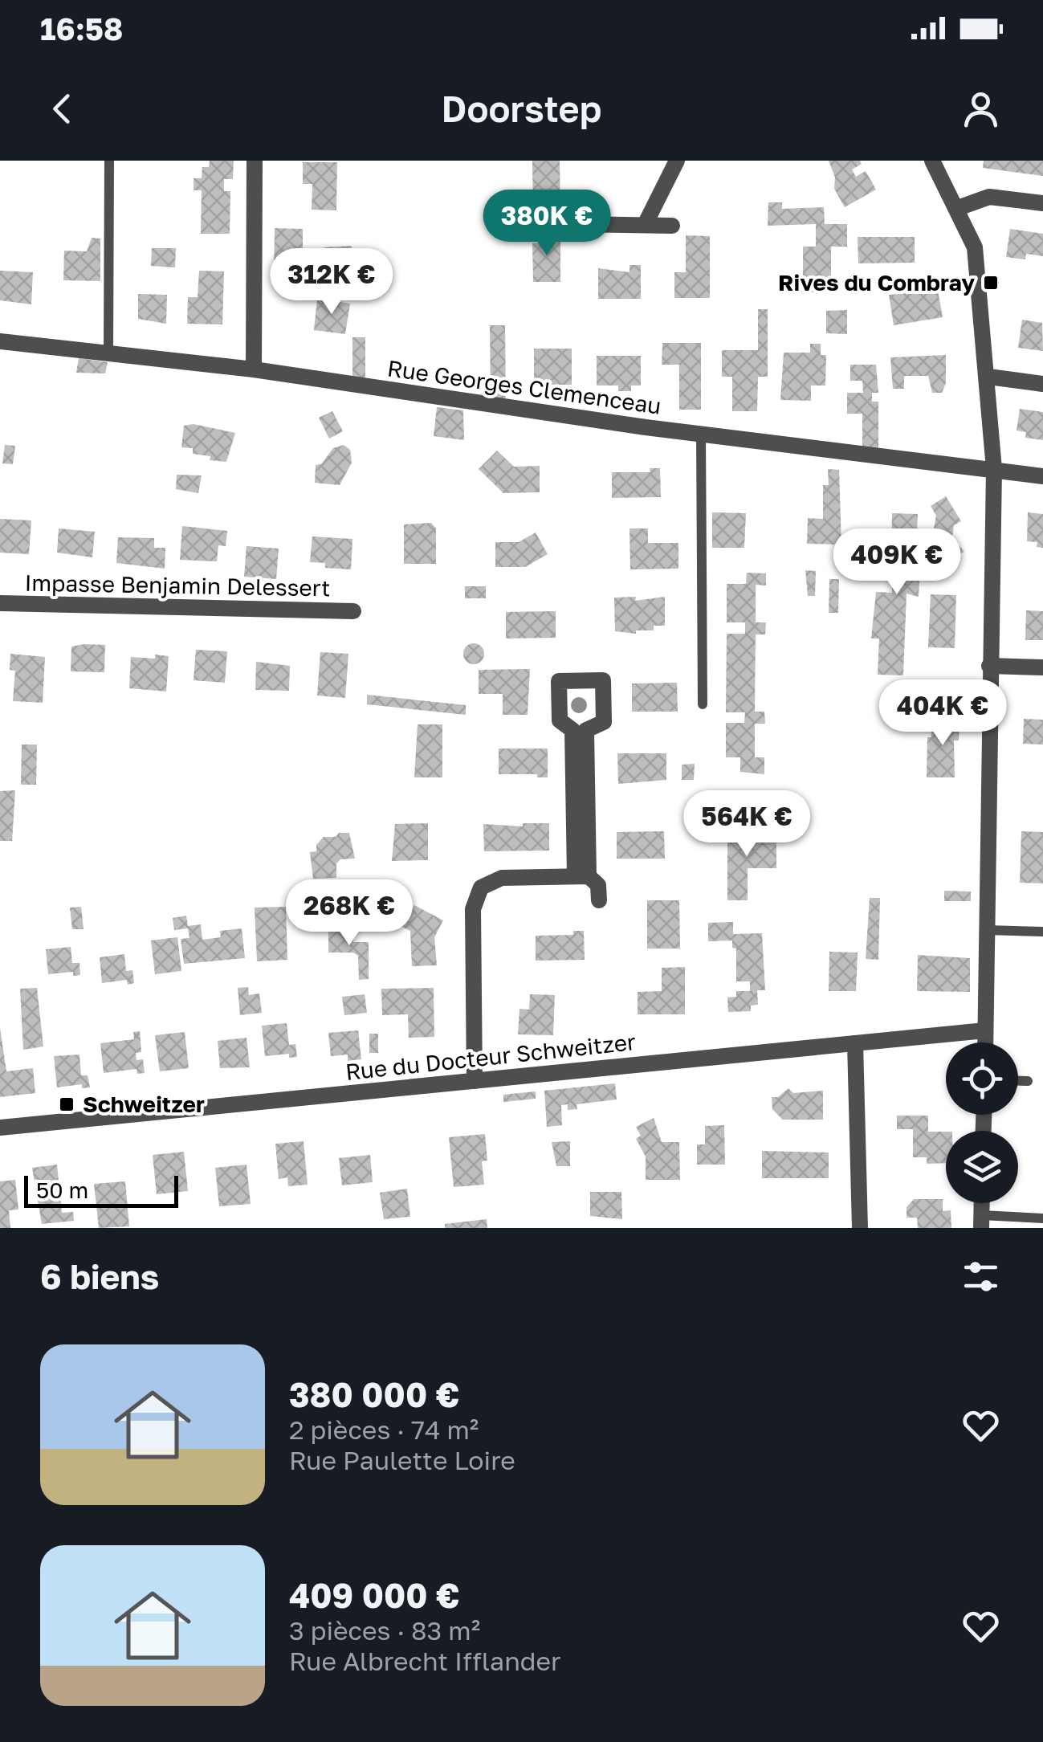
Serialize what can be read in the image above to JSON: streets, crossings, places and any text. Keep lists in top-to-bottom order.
{
  "streets": {
    "street": ["Rue Georges Clemenceau", "Impasse Benjamin Delessert", "Rue du Docteur Schweitzer"]
  },
  "places": {
    "transit": ["Rives du Combray", "Schweitzer"]
  },
  "scale_bar": "50 m",
  "page": {
    "status": "16:58",
    "header": "Doorstep",
    "price": [
      "380K €",
      "312K €",
      "409K €",
      "404K €",
      "564K €",
      "268K €"
    ],
    "scale": "50 m",
    "heading": "6 biens",
    "list": [
      {
        "name": "380 000 €",
        "note": "2 pièces · 74 m² · Rue Paulette Loire"
      },
      {
        "name": "409 000 €",
        "note": "3 pièces · 83 m² · Rue Albrecht Ifflander"
      }
    ]
  }
}
